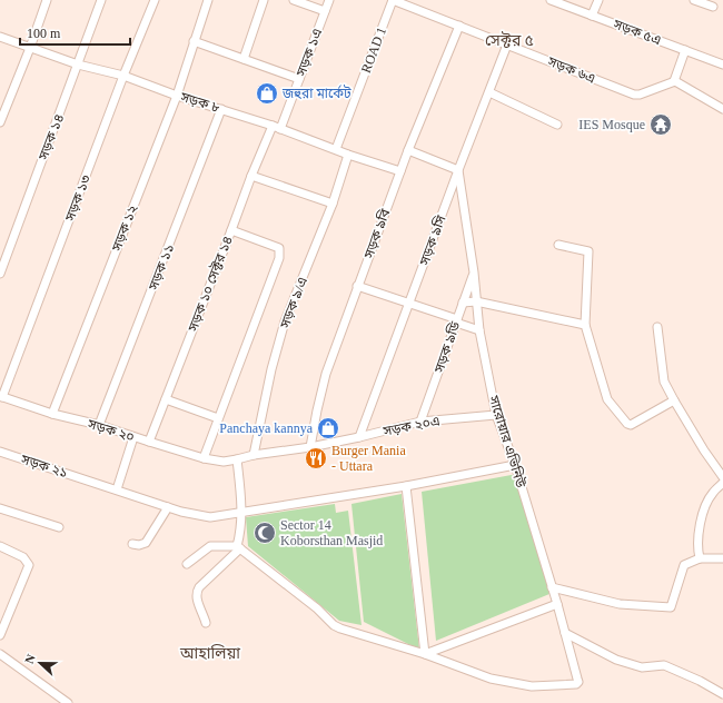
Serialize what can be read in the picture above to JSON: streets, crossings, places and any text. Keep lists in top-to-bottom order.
{
  "streets": {
    "street": [
      "সড়ক ৫এ",
      "ROAD 1",
      "সড়ক ১এ",
      "সড়ক ৬এ",
      "সড়ক ৮",
      "সড়ক ১৪",
      "সড়ক ১৩",
      "সড়ক ১২",
      "সড়ক ৯বি",
      "সড়ক ৯সি",
      "সড়ক ১১",
      "সড়ক ১০ সেক্টর ১৪",
      "সড়ক ৯/এ",
      "সড়ক ৯ডি",
      "সড়ক ২০এ",
      "সড়ক ২০",
      "সারোয়ার এভিনিউ",
      "সড়ক ২১"
    ]
  },
  "crossings": [
    ["ROAD 1", "সড়ক ৬এ"],
    ["ROAD 1", "সড়ক ৮"],
    ["সড়ক ১এ", "সড়ক ৮"],
    ["সড়ক ৬এ", "সড়ক ৯বি"],
    ["সড়ক ৬এ", "সড়ক ৯সি"],
    ["সড়ক ৮", "সড়ক ১৪"],
    ["সড়ক ৮", "সড়ক ১৩"],
    ["সড়ক ৮", "সড়ক ১২"],
    ["সড়ক ৮", "সড়ক ৯বি"],
    ["সড়ক ৮", "সড়ক ১১"],
    ["সড়ক ৮", "সড়ক ১০ সেক্টর ১৪"],
    ["সড়ক ৮", "সড়ক ৯/এ"],
    ["সড়ক ১৩", "সড়ক ২০"],
    ["সড়ক ১২", "সড়ক ২০"],
    ["সড়ক ৯বি", "সড়ক ২০এ"],
    ["সড়ক ৯সি", "সড়ক ২০এ"],
    ["সড়ক ৯সি", "সারোয়ার এভিনিউ"],
    ["সড়ক ১১", "সড়ক ২০"],
    ["সড়ক ১০ সেক্টর ১৪", "সড়ক ২০"],
    ["সড়ক ৯/এ", "সড়ক ২০এ"],
    ["সড়ক ৯ডি", "সড়ক ২০এ"],
    ["সড়ক ৯ডি", "সারোয়ার এভিনিউ"],
    ["সড়ক ২০এ", "সড়ক ২০"],
    ["সড়ক ২০এ", "সারোয়ার এভিনিউ"],
    ["সারোয়ার এভিনিউ", "সড়ক ২১"]
  ],
  "districts": ["সেক্টর ৫", "আহালিয়া"],
  "places": {
    "shop": ["জহুরা মার্কেট", "Panchaya kannya"],
    "temple": ["IES Mosque"],
    "restaurant": ["Burger Mania - Uttara"],
    "mosque": ["Sector 14 Koborsthan Masjid"]
  },
  "scale_bar": "100 m",
  "north": "left"
}
